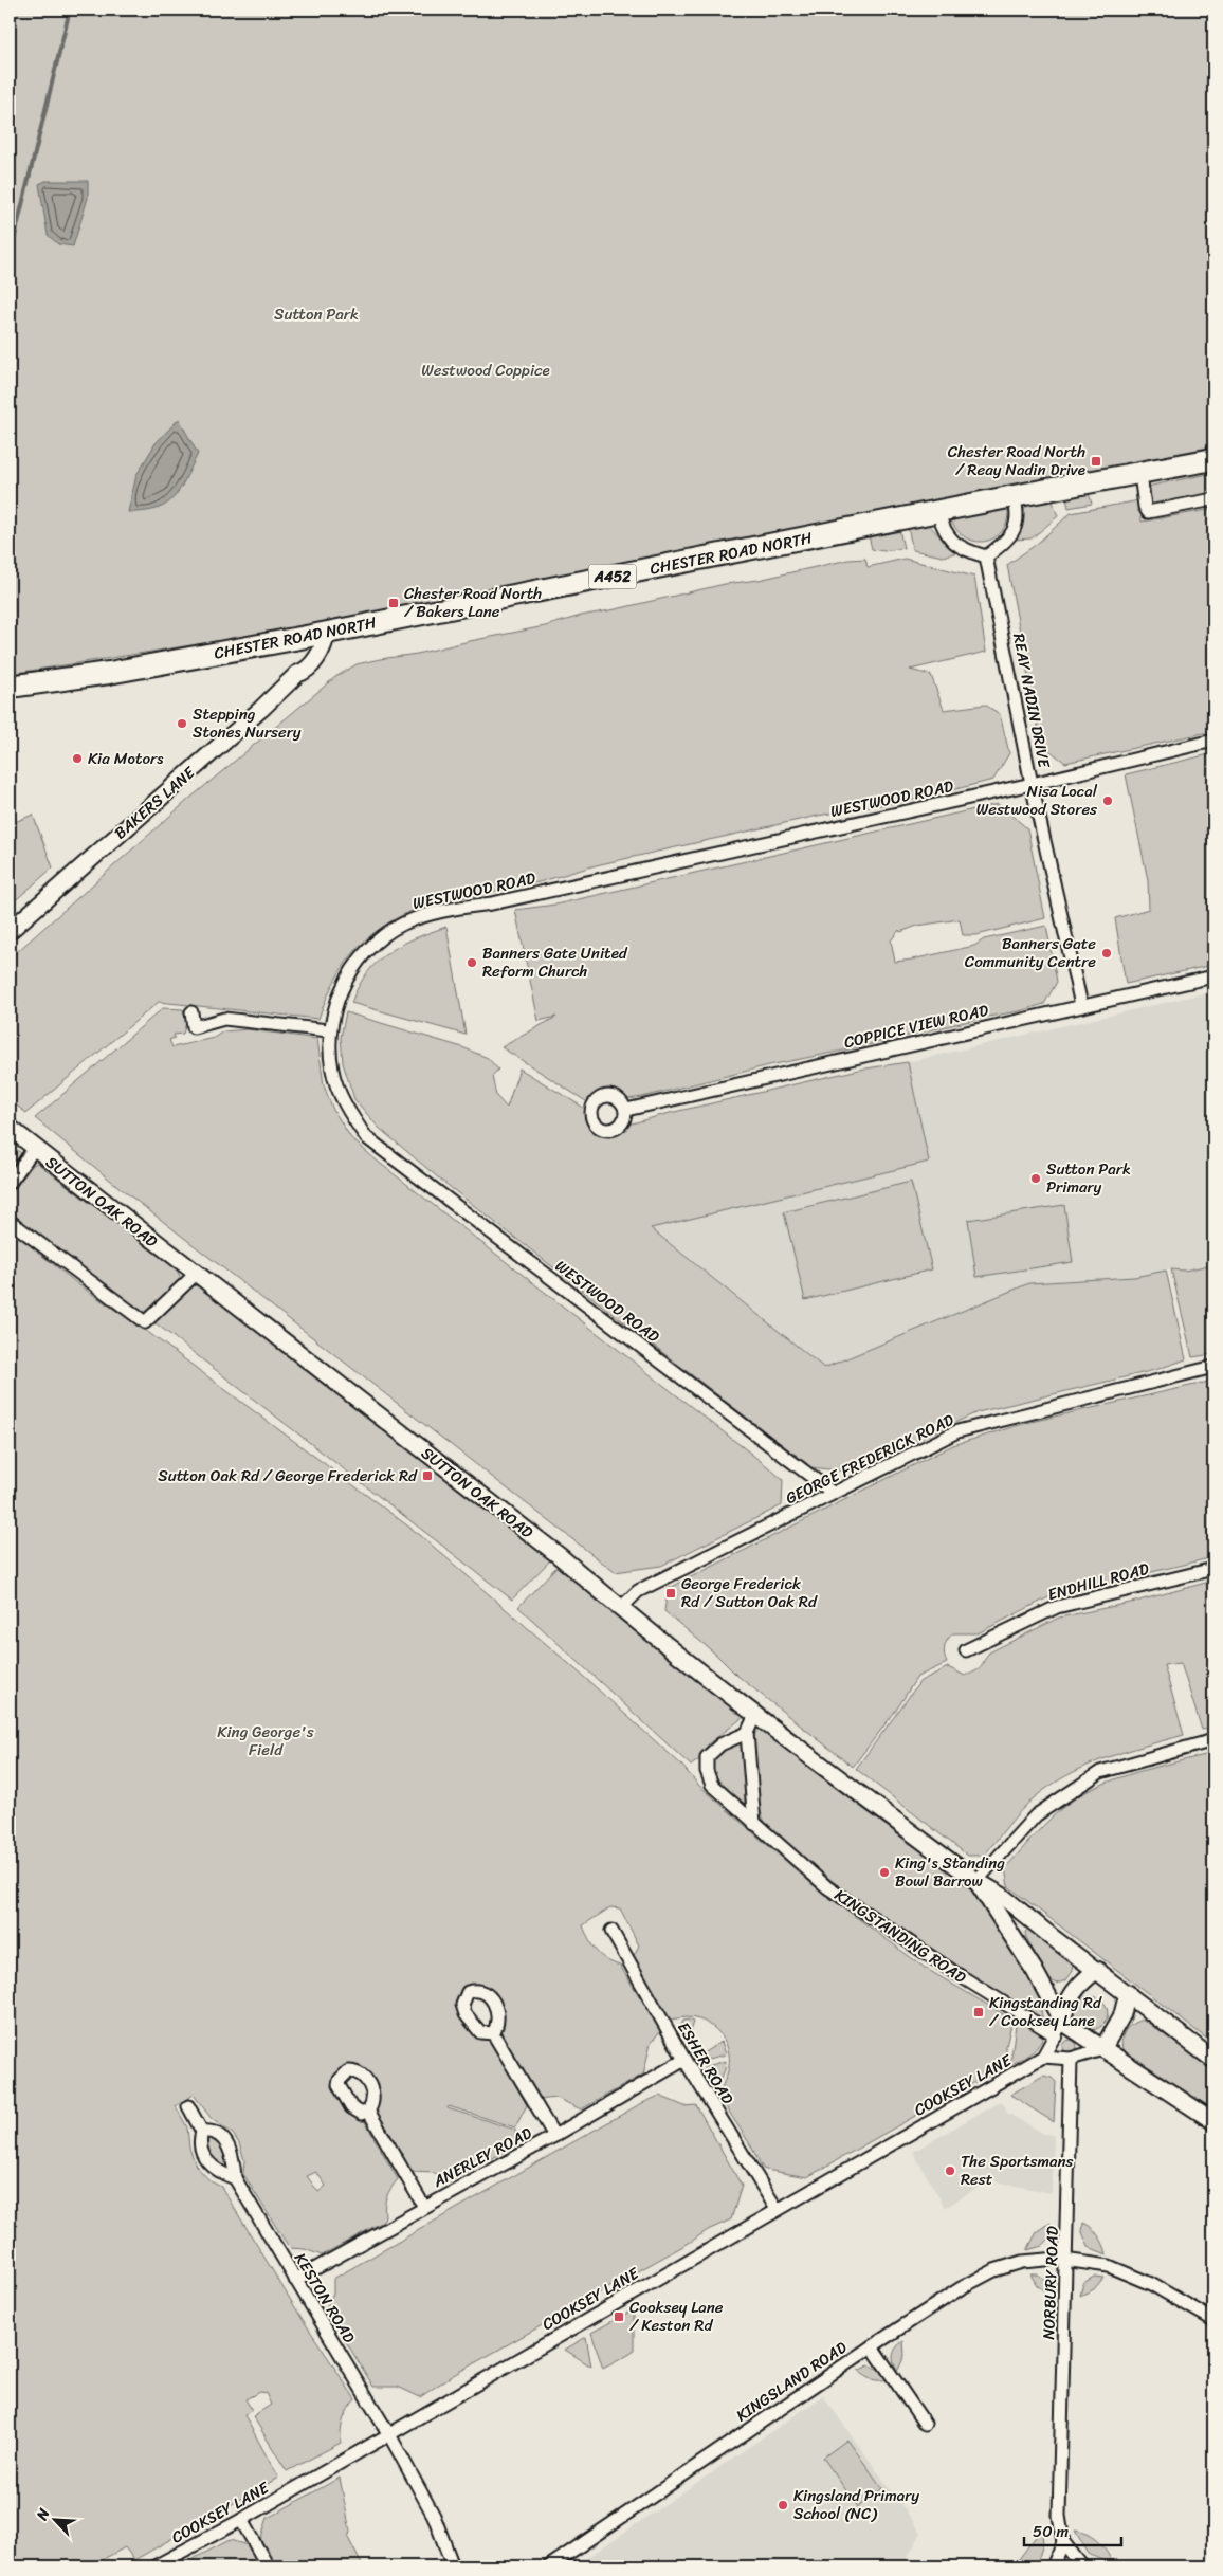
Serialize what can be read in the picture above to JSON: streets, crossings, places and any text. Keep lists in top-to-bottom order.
{
  "streets": {
    "highway": ["CHESTER ROAD NORTH", "A452"],
    "main road": ["BAKERS LANE", "SUTTON OAK ROAD", "KINGSTANDING ROAD"],
    "street": [
      "REAY NADIN DRIVE",
      "WESTWOOD ROAD",
      "COPPICE VIEW ROAD",
      "GEORGE FREDERICK ROAD",
      "ENDHILL ROAD",
      "ESHER ROAD",
      "COOKSEY LANE",
      "ANERLEY ROAD",
      "NORBURY ROAD",
      "KESTON ROAD",
      "KINGSLAND ROAD"
    ]
  },
  "crossings": [
    ["CHESTER ROAD NORTH", "BAKERS LANE"],
    ["REAY NADIN DRIVE", "WESTWOOD ROAD"],
    ["REAY NADIN DRIVE", "COPPICE VIEW ROAD"],
    ["WESTWOOD ROAD", "GEORGE FREDERICK ROAD"],
    ["SUTTON OAK ROAD", "GEORGE FREDERICK ROAD"],
    ["SUTTON OAK ROAD", "KINGSTANDING ROAD"],
    ["KINGSTANDING ROAD", "COOKSEY LANE"],
    ["ESHER ROAD", "COOKSEY LANE"],
    ["ESHER ROAD", "ANERLEY ROAD"],
    ["COOKSEY LANE", "KESTON ROAD"],
    ["ANERLEY ROAD", "KESTON ROAD"],
    ["NORBURY ROAD", "KINGSLAND ROAD"]
  ],
  "parks": ["Sutton Park", "Westwood Coppice", "King George's Field"],
  "places": {
    "transit": [
      "Chester Road North / Reay Nadin Drive",
      "Chester Road North / Bakers Lane",
      "Sutton Oak Rd / George Frederick Rd",
      "George Frederick Rd / Sutton Oak Rd",
      "Kingstanding Rd / Cooksey Lane",
      "Cooksey Lane / Keston Rd"
    ],
    "other": [
      "Stepping Stones Nursery",
      "Kia Motors",
      "Nisa Local Westwood Stores",
      "Banners Gate Community Centre",
      "Banners Gate United Reform Church",
      "Sutton Park Primary",
      "King's Standing Bowl Barrow",
      "The Sportsmans Rest",
      "Kingsland Primary School (NC)"
    ]
  },
  "scale_bar": "50 m",
  "north": "top left"
}
